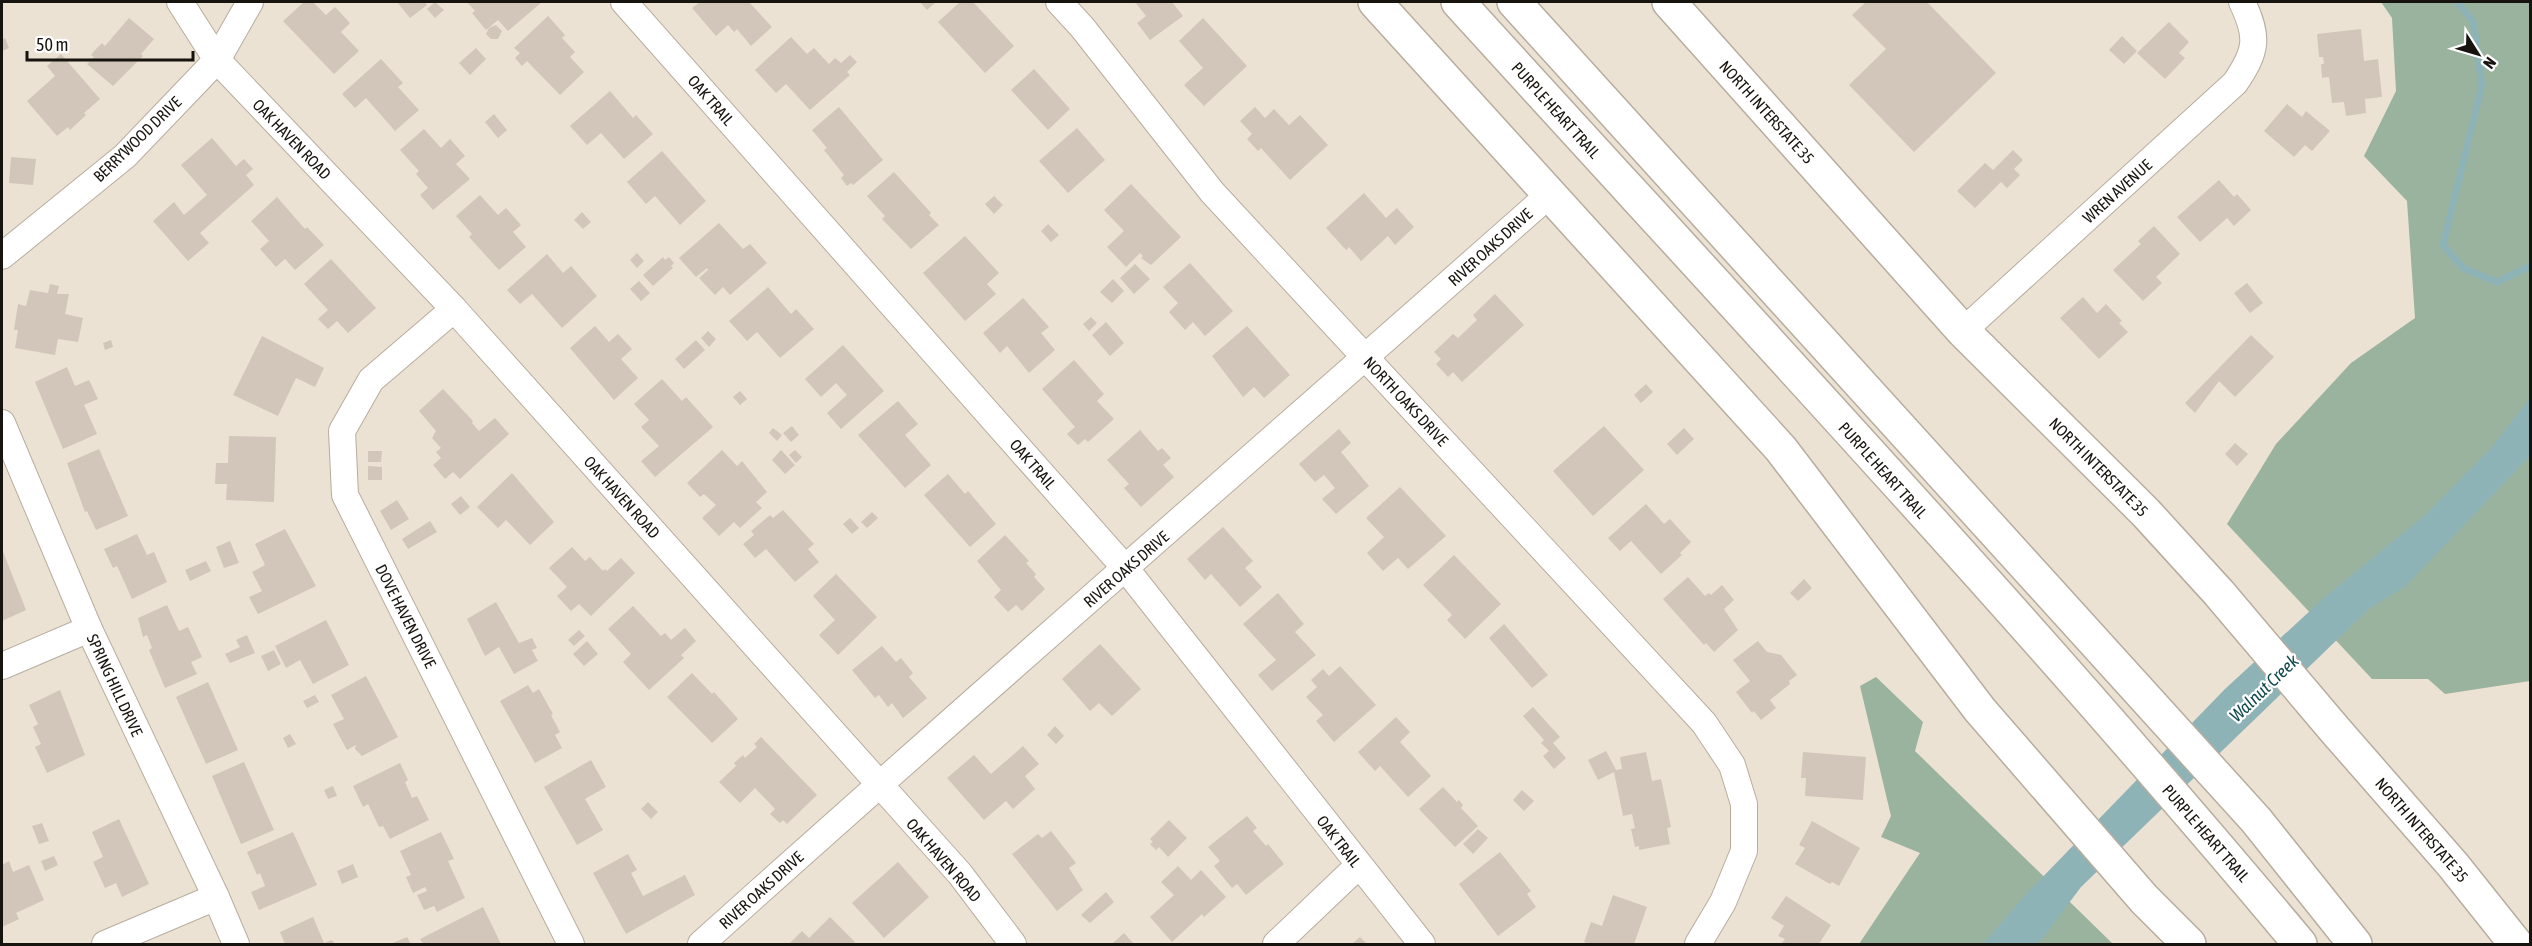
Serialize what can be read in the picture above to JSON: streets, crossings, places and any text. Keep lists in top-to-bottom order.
{
  "streets": {
    "main road": ["PURPLE HEART TRAIL", "NORTH INTERSTATE 35"],
    "street": [
      "OAK TRAIL",
      "BERRYWOOD DRIVE",
      "OAK HAVEN ROAD",
      "WREN AVENUE",
      "RIVER OAKS DRIVE",
      "NORTH OAKS DRIVE",
      "DOVE HAVEN DRIVE",
      "SPRING HILL DRIVE"
    ]
  },
  "crossings": [
    ["OAK TRAIL", "RIVER OAKS DRIVE"],
    ["NORTH INTERSTATE 35", "WREN AVENUE"],
    ["BERRYWOOD DRIVE", "OAK HAVEN ROAD"],
    ["OAK HAVEN ROAD", "RIVER OAKS DRIVE"],
    ["OAK HAVEN ROAD", "DOVE HAVEN DRIVE"],
    ["RIVER OAKS DRIVE", "NORTH OAKS DRIVE"]
  ],
  "water": ["Walnut Creek"],
  "scale_bar": "50 m",
  "north": "bottom right"
}
